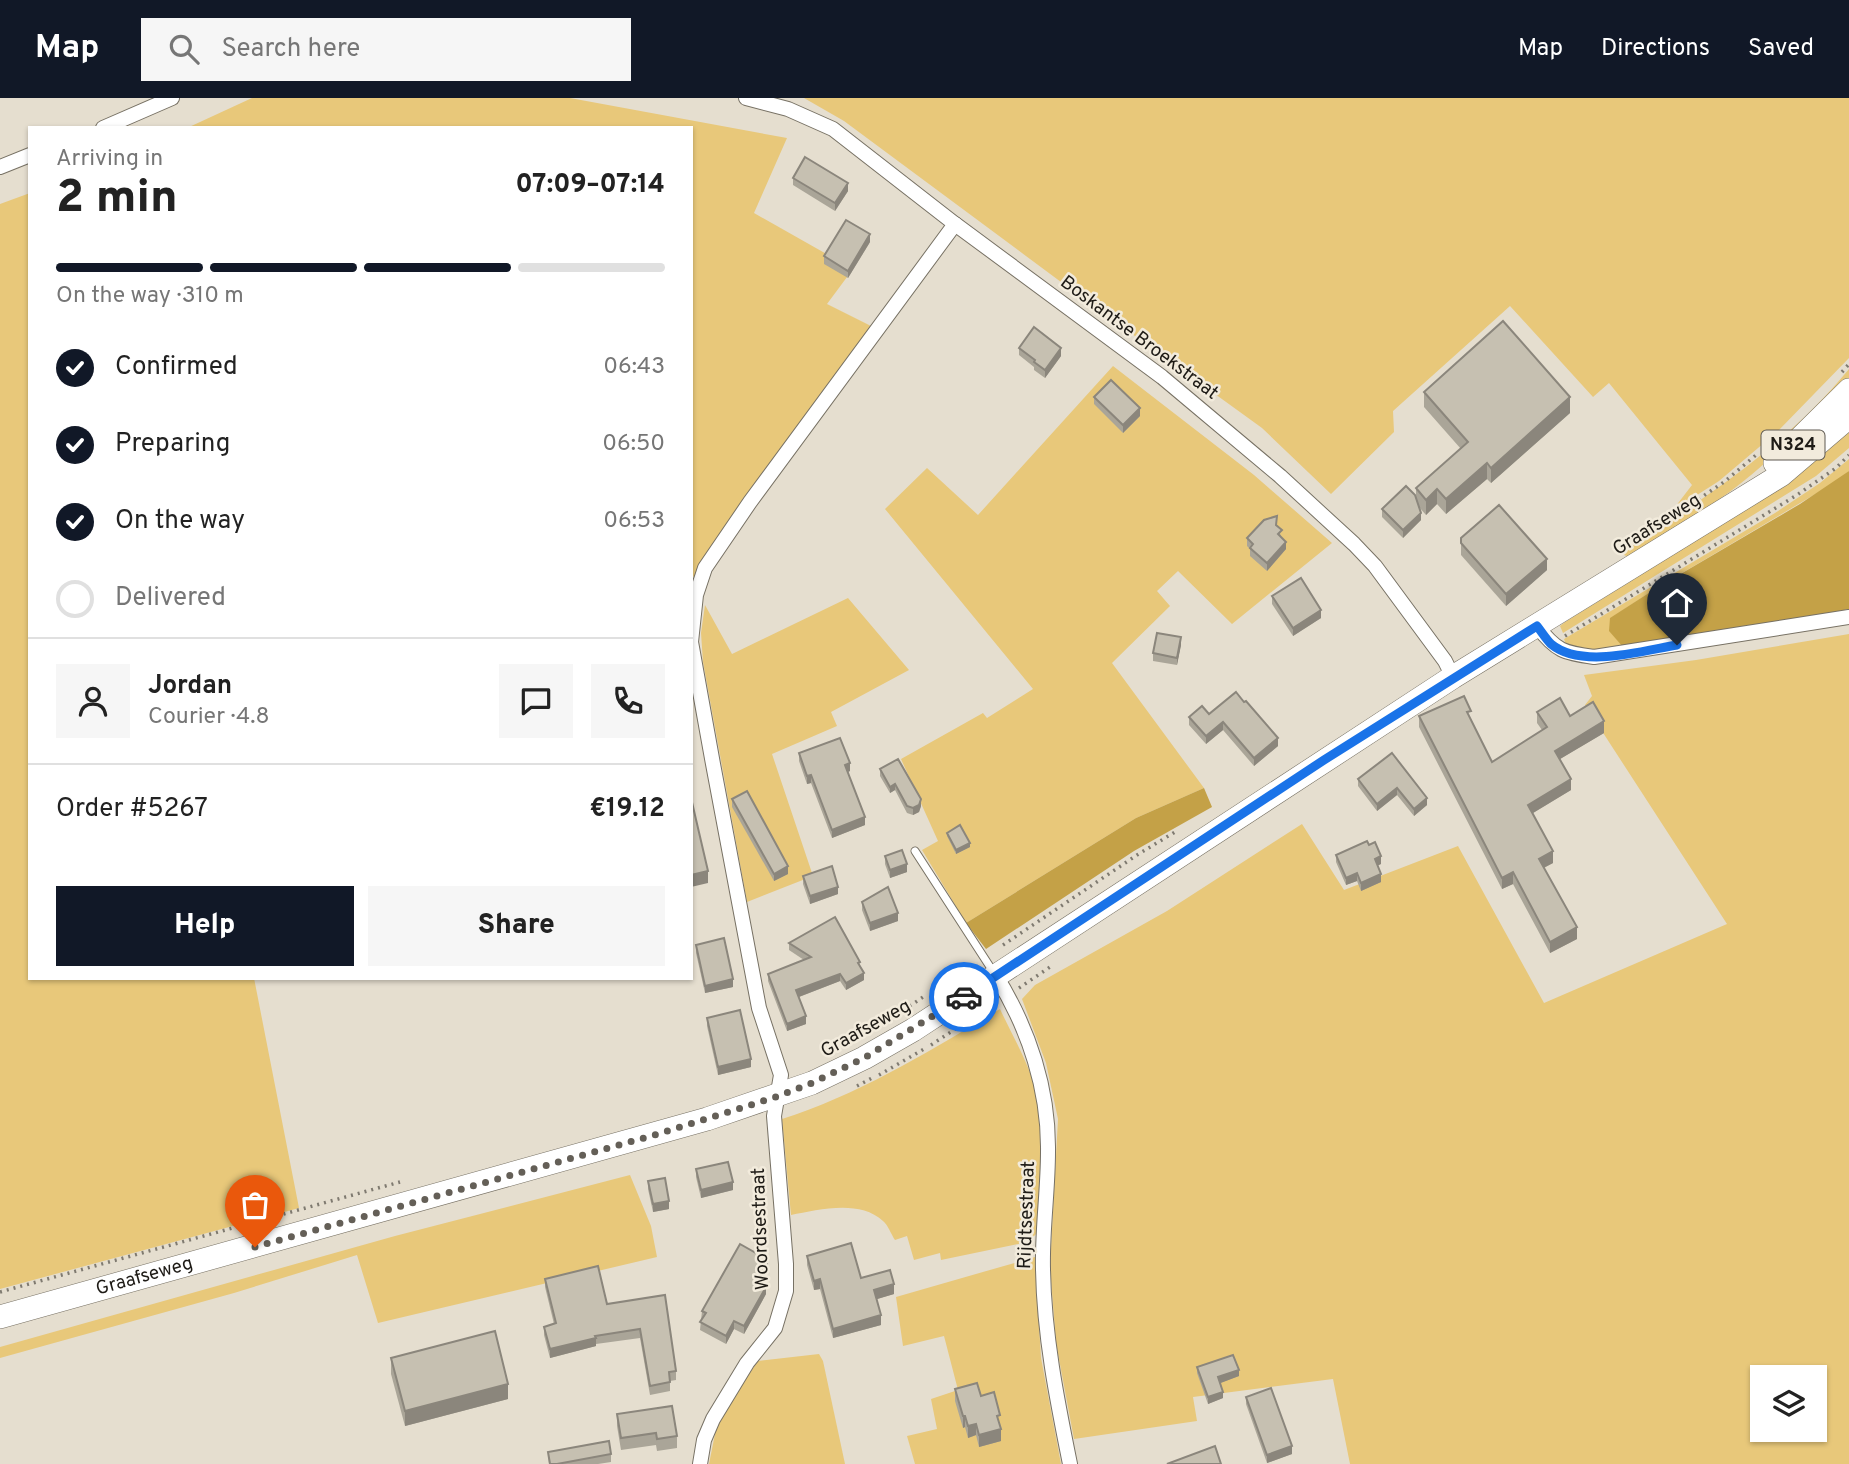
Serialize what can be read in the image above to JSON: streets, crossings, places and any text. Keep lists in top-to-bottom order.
{
  "streets": {
    "main road": ["N324", "Graafseweg"],
    "street": ["Boskantse Broekstraat", "Rijdtsestraat", "Woordsestraat"]
  },
  "crossings": [
    ["Boskantse Broekstraat", "Graafseweg"],
    ["Boskantse Broekstraat", "Woordsestraat"],
    ["Graafseweg", "Rijdtsestraat"],
    ["Graafseweg", "Woordsestraat"]
  ],
  "page": {
    "header": "Map",
    "search": "Search here",
    "nav": ["Map", "Directions", "Saved"],
    "heading": ["2 min", "Arriving in", "07:09–07:14"],
    "panel": [
      "Jordan",
      "Courier · 4.8",
      "Order #5267",
      "€19.12"
    ],
    "bar": "On the way · 310 m",
    "list": [
      ["Confirmed", "06:43"],
      ["Preparing", "06:50"],
      ["On the way", "06:53"],
      "Delivered"
    ],
    "buttons": ["Help", "Share"]
  }
}
